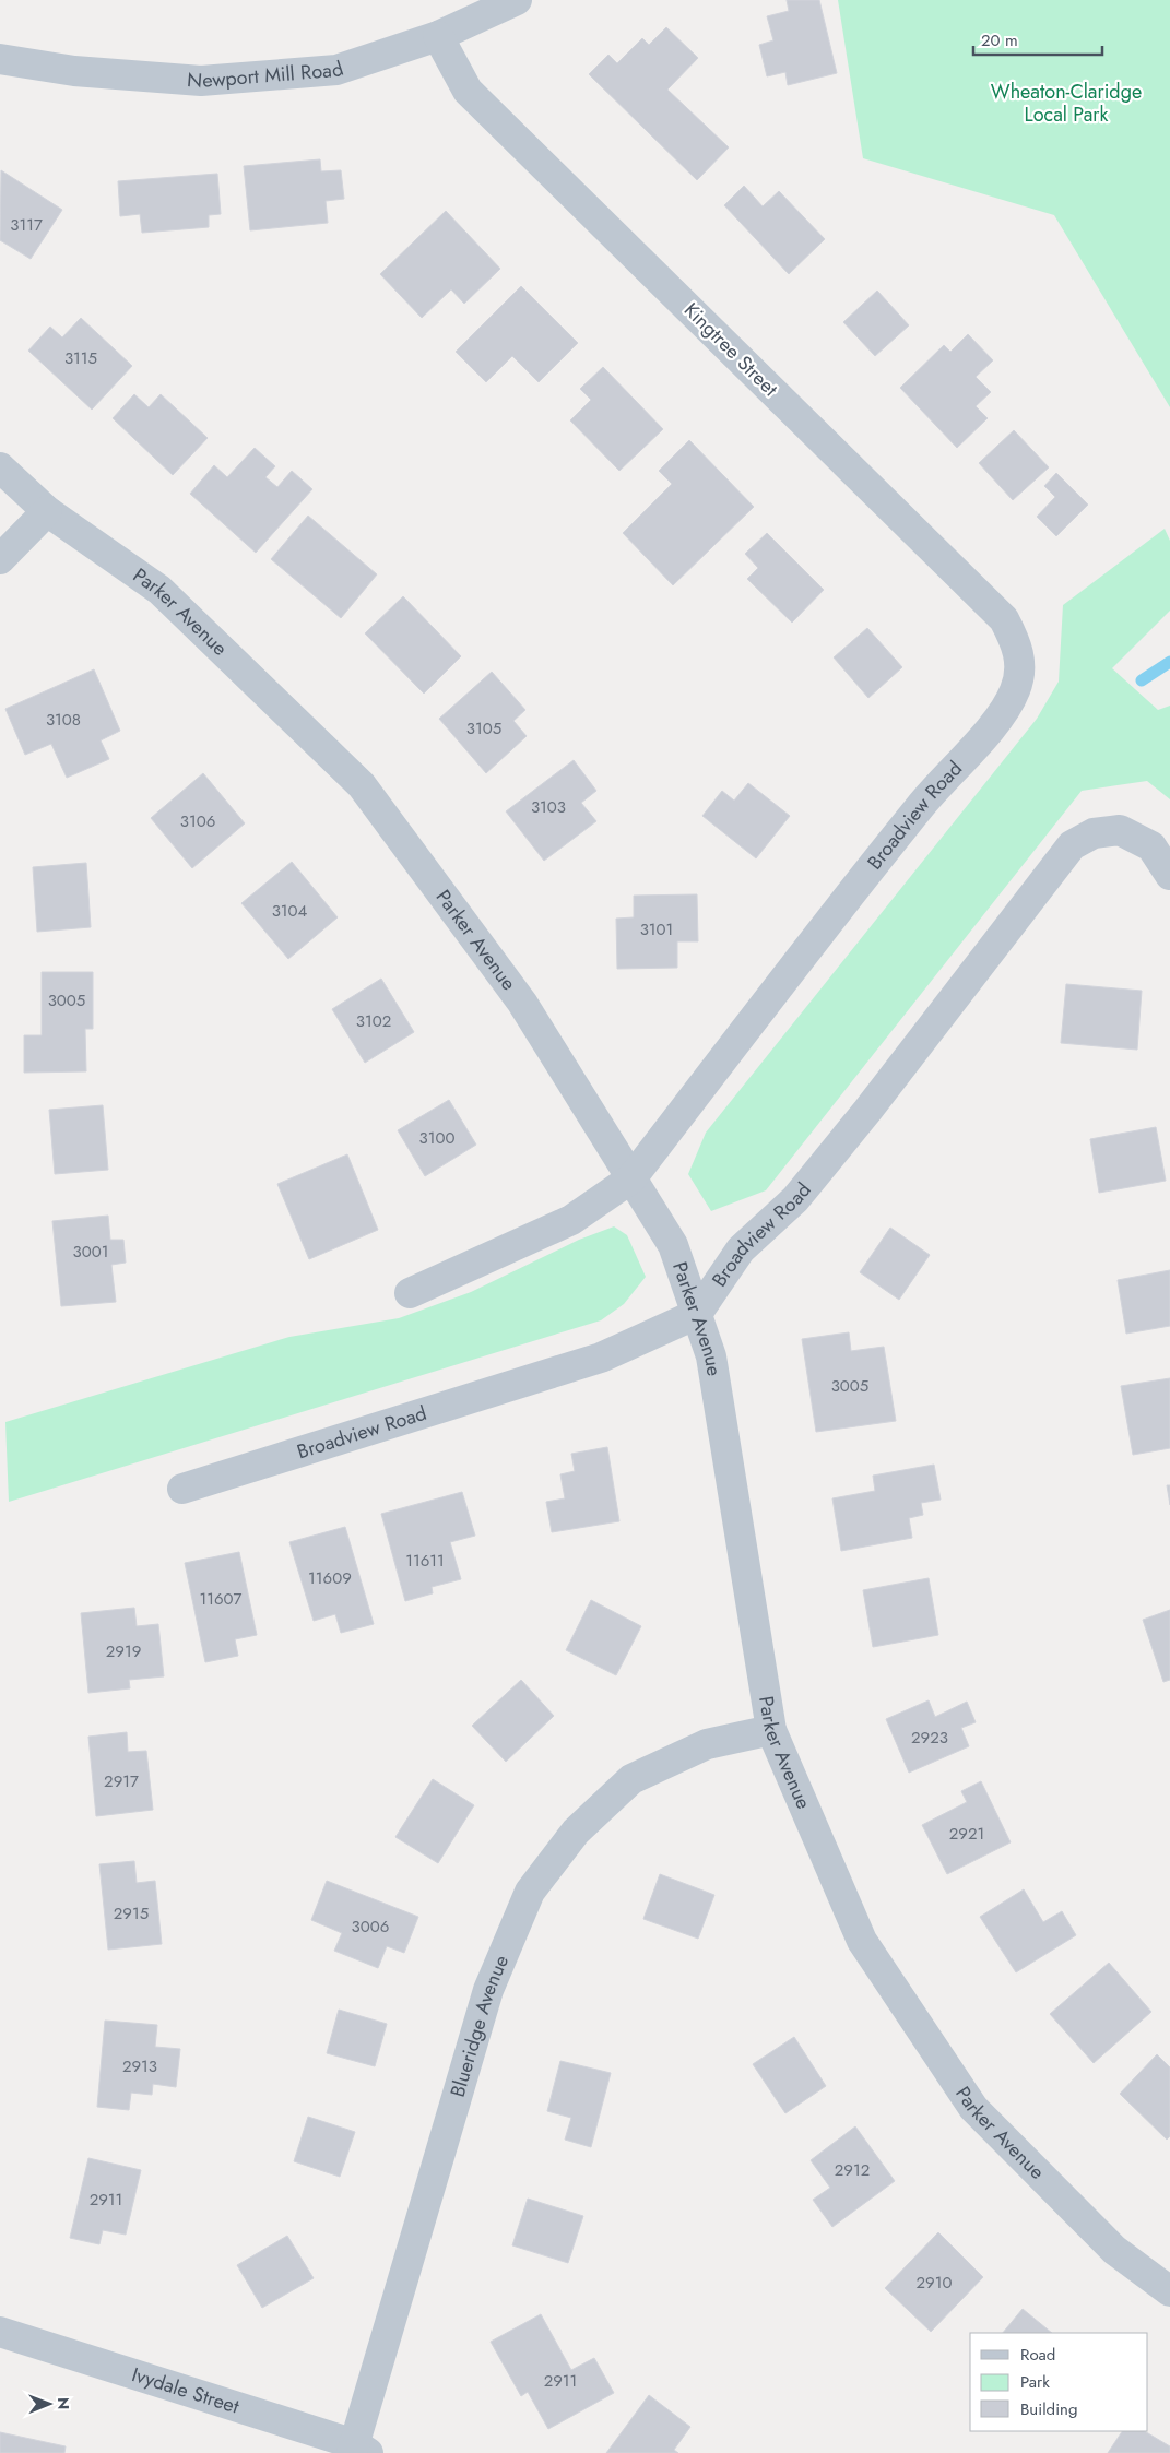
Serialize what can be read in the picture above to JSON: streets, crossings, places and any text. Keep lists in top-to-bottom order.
{
  "streets": {
    "street": [
      "Newport Mill Road",
      "Kingtree Street",
      "Parker Avenue",
      "Broadview Road",
      "Blueridge Avenue",
      "Ivydale Street"
    ]
  },
  "crossings": [
    ["Newport Mill Road", "Kingtree Street"],
    ["Kingtree Street", "Broadview Road"],
    ["Parker Avenue", "Broadview Road"],
    ["Parker Avenue", "Blueridge Avenue"],
    ["Blueridge Avenue", "Ivydale Street"]
  ],
  "parks": ["Wheaton-Claridge Local Park"],
  "house_numbers": [
    "3117",
    "3115",
    "3108",
    "3105",
    "3103",
    "3106",
    "3104",
    "3101",
    "3005",
    "3102",
    "3100",
    "3001",
    "3005",
    "11611",
    "11609",
    "11607",
    "2919",
    "2923",
    "2917",
    "2921",
    "2915",
    "3006",
    "2913",
    "2912",
    "2911",
    "2910",
    "2911"
  ],
  "legend": ["Road", "Park", "Building"],
  "scale_bar": "20 m",
  "north": "right"
}
